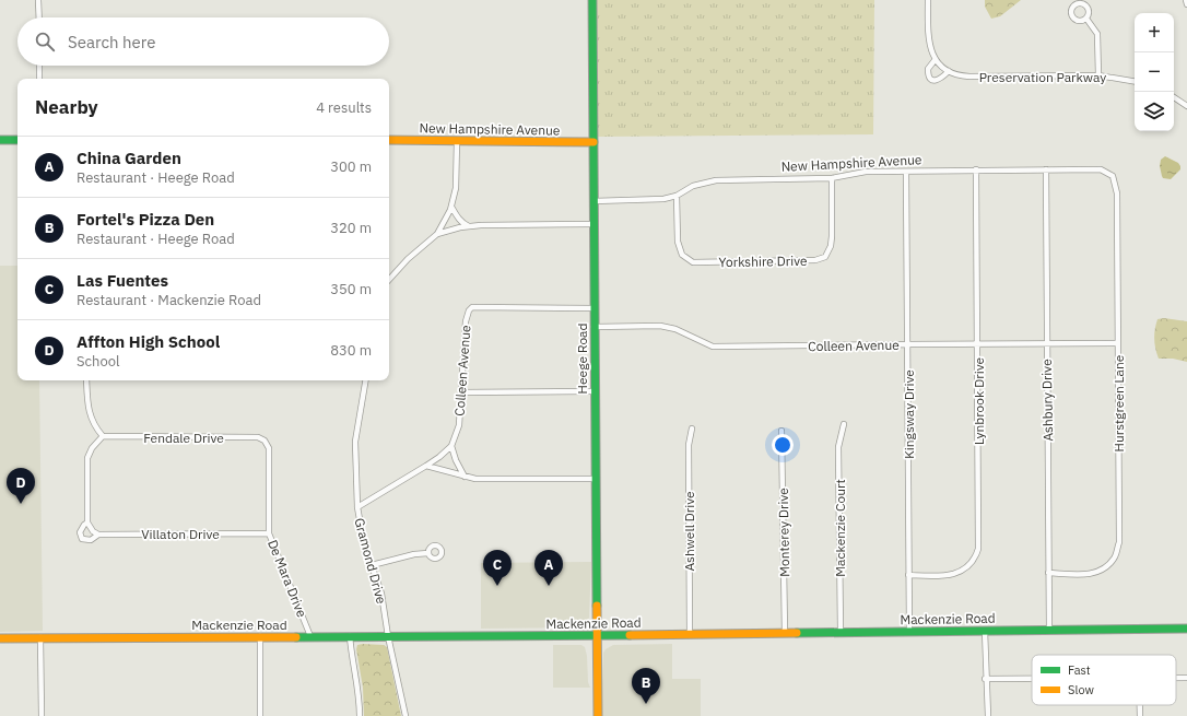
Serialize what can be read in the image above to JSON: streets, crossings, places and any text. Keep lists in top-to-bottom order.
{
  "streets": {
    "main road": ["New Hampshire Avenue", "Heege Road", "Mackenzie Road"],
    "street": [
      "Preservation Parkway",
      "Yorkshire Drive",
      "Colleen Avenue",
      "Ashbury Drive",
      "Lynbrook Drive",
      "Hurstgreen Lane",
      "Kingsway Drive",
      "Fendale Drive",
      "Mackenzie Court",
      "Ashwell Drive",
      "Monterey Drive",
      "Villaton Drive",
      "Gramond Drive",
      "De Mara Drive"
    ]
  },
  "crossings": [
    ["New Hampshire Avenue", "Yorkshire Drive"],
    ["New Hampshire Avenue", "Heege Road"],
    ["New Hampshire Avenue", "Ashbury Drive"],
    ["New Hampshire Avenue", "Lynbrook Drive"],
    ["New Hampshire Avenue", "Hurstgreen Lane"],
    ["New Hampshire Avenue", "Kingsway Drive"],
    ["Colleen Avenue", "Heege Road"],
    ["Colleen Avenue", "Ashbury Drive"],
    ["Colleen Avenue", "Lynbrook Drive"],
    ["Colleen Avenue", "Hurstgreen Lane"],
    ["Colleen Avenue", "Kingsway Drive"],
    ["Colleen Avenue", "Gramond Drive"],
    ["Heege Road", "Mackenzie Road"],
    ["Ashbury Drive", "Hurstgreen Lane"],
    ["Ashbury Drive", "Mackenzie Road"],
    ["Lynbrook Drive", "Kingsway Drive"],
    ["Kingsway Drive", "Mackenzie Road"],
    ["Fendale Drive", "De Mara Drive"],
    ["Mackenzie Court", "Mackenzie Road"],
    ["Ashwell Drive", "Mackenzie Road"],
    ["Monterey Drive", "Mackenzie Road"],
    ["Villaton Drive", "De Mara Drive"],
    ["Gramond Drive", "Mackenzie Road"],
    ["De Mara Drive", "Mackenzie Road"]
  ],
  "legend": ["Fast", "Slow"],
  "page": {
    "map_buttons": ["+", "−"],
    "search": "Search here",
    "heading": ["Nearby", "4 results"],
    "list": [
      {
        "mark": "A",
        "name": "China Garden",
        "note": "Restaurant · Heege Road",
        "value": "300 m"
      },
      {
        "mark": "B",
        "name": "Fortel's Pizza Den",
        "note": "Restaurant · Heege Road",
        "value": "320 m"
      },
      {
        "mark": "C",
        "name": "Las Fuentes",
        "note": "Restaurant · Mackenzie Road",
        "value": "350 m"
      },
      {
        "mark": "D",
        "name": "Affton High School",
        "note": "School",
        "value": "830 m"
      }
    ],
    "pins": [
      "D",
      "A",
      "C",
      "B"
    ]
  }
}
